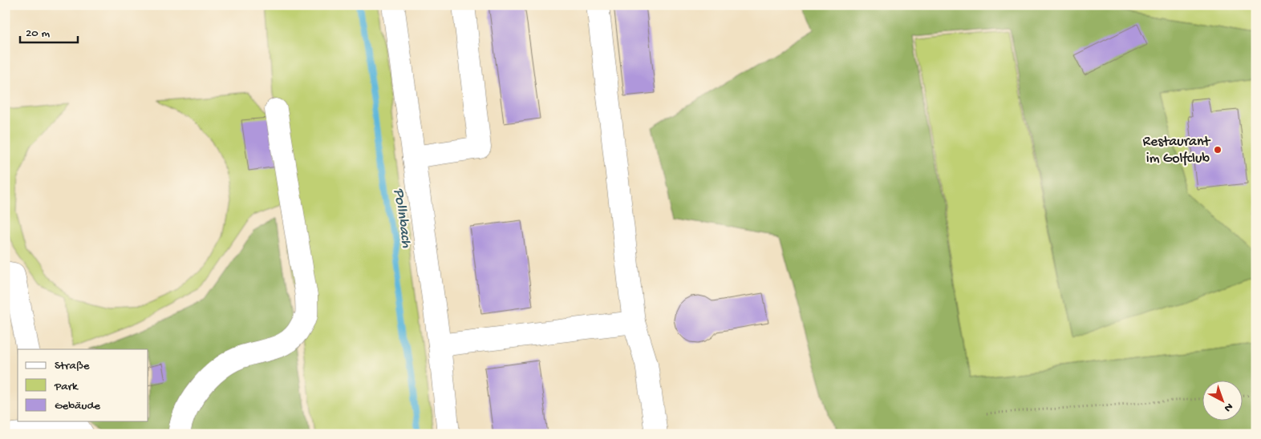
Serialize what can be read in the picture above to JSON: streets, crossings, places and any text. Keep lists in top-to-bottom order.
{
  "water": ["Pollnbach"],
  "places": ["Restaurant im Golfclub"],
  "legend": ["Straße", "Park", "Gebäude"],
  "scale_bar": "20 m",
  "north": "bottom right"
}
